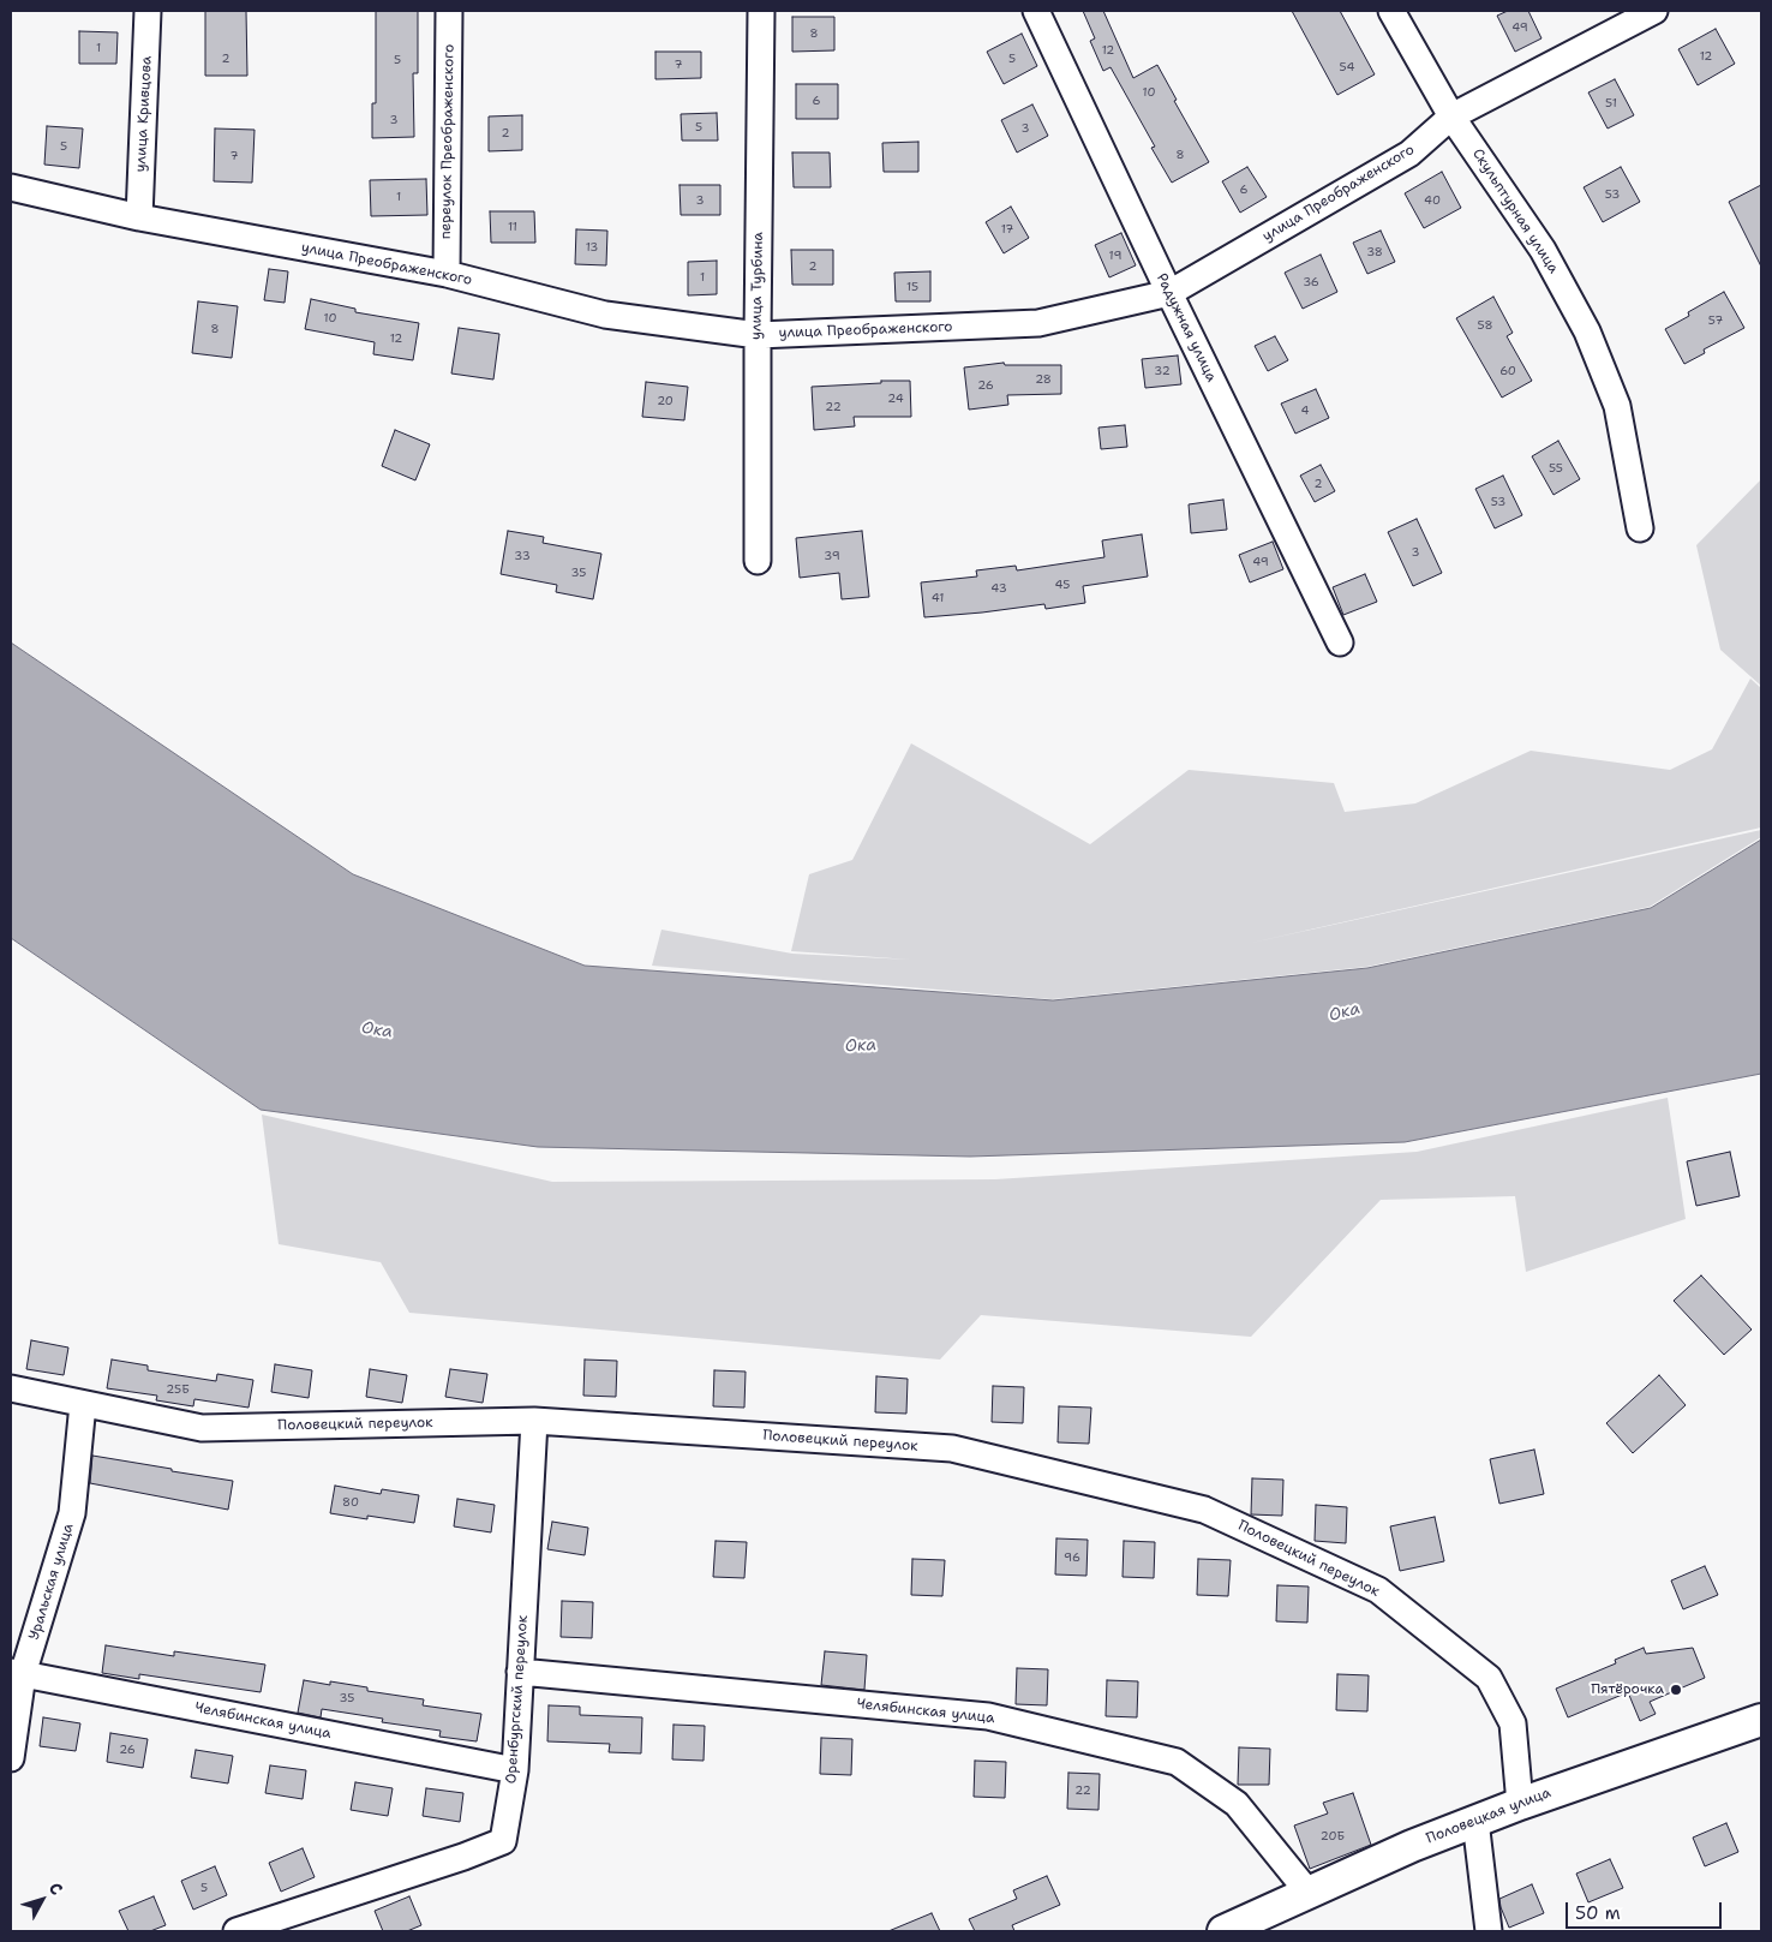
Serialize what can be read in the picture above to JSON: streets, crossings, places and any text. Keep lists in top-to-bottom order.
{
  "streets": {
    "street": [
      "улица Кривцова",
      "переулок Преображенского",
      "улица Преображенского",
      "Скульптурная улица",
      "улица Турбина",
      "Радужная улица",
      "Половецкий переулок",
      "Уральская улица",
      "Оренбургский переулок",
      "Челябинская улица",
      "Половецкая улица"
    ]
  },
  "crossings": [
    ["улица Кривцова", "улица Преображенского"],
    ["переулок Преображенского", "улица Преображенского"],
    ["улица Преображенского", "Скульптурная улица"],
    ["улица Преображенского", "улица Турбина"],
    ["улица Преображенского", "Радужная улица"],
    ["Половецкий переулок", "Уральская улица"],
    ["Половецкий переулок", "Оренбургский переулок"],
    ["Половецкий переулок", "Половецкая улица"],
    ["Уральская улица", "Челябинская улица"],
    ["Оренбургский переулок", "Челябинская улица"],
    ["Челябинская улица", "Половецкая улица"]
  ],
  "water": ["Ока"],
  "places": ["Пятёрочка"],
  "house_numbers": [
    "49",
    "8",
    "1",
    "12",
    "12",
    "2",
    "5",
    "5",
    "7",
    "54",
    "10",
    "6",
    "51",
    "3",
    "5",
    "3",
    "2",
    "5",
    "8",
    "7",
    "6",
    "53",
    "1",
    "3",
    "40",
    "11",
    "17",
    "13",
    "38",
    "19",
    "2",
    "1",
    "36",
    "15",
    "10",
    "57",
    "58",
    "8",
    "12",
    "32",
    "60",
    "28",
    "26",
    "24",
    "20",
    "22",
    "4",
    "55",
    "2",
    "53",
    "3",
    "33",
    "39",
    "49",
    "35",
    "45",
    "43",
    "41",
    "25Б",
    "80",
    "96",
    "35",
    "26",
    "22",
    "20Б",
    "5"
  ],
  "scale_bar": "50 m",
  "north": "top right"
}
